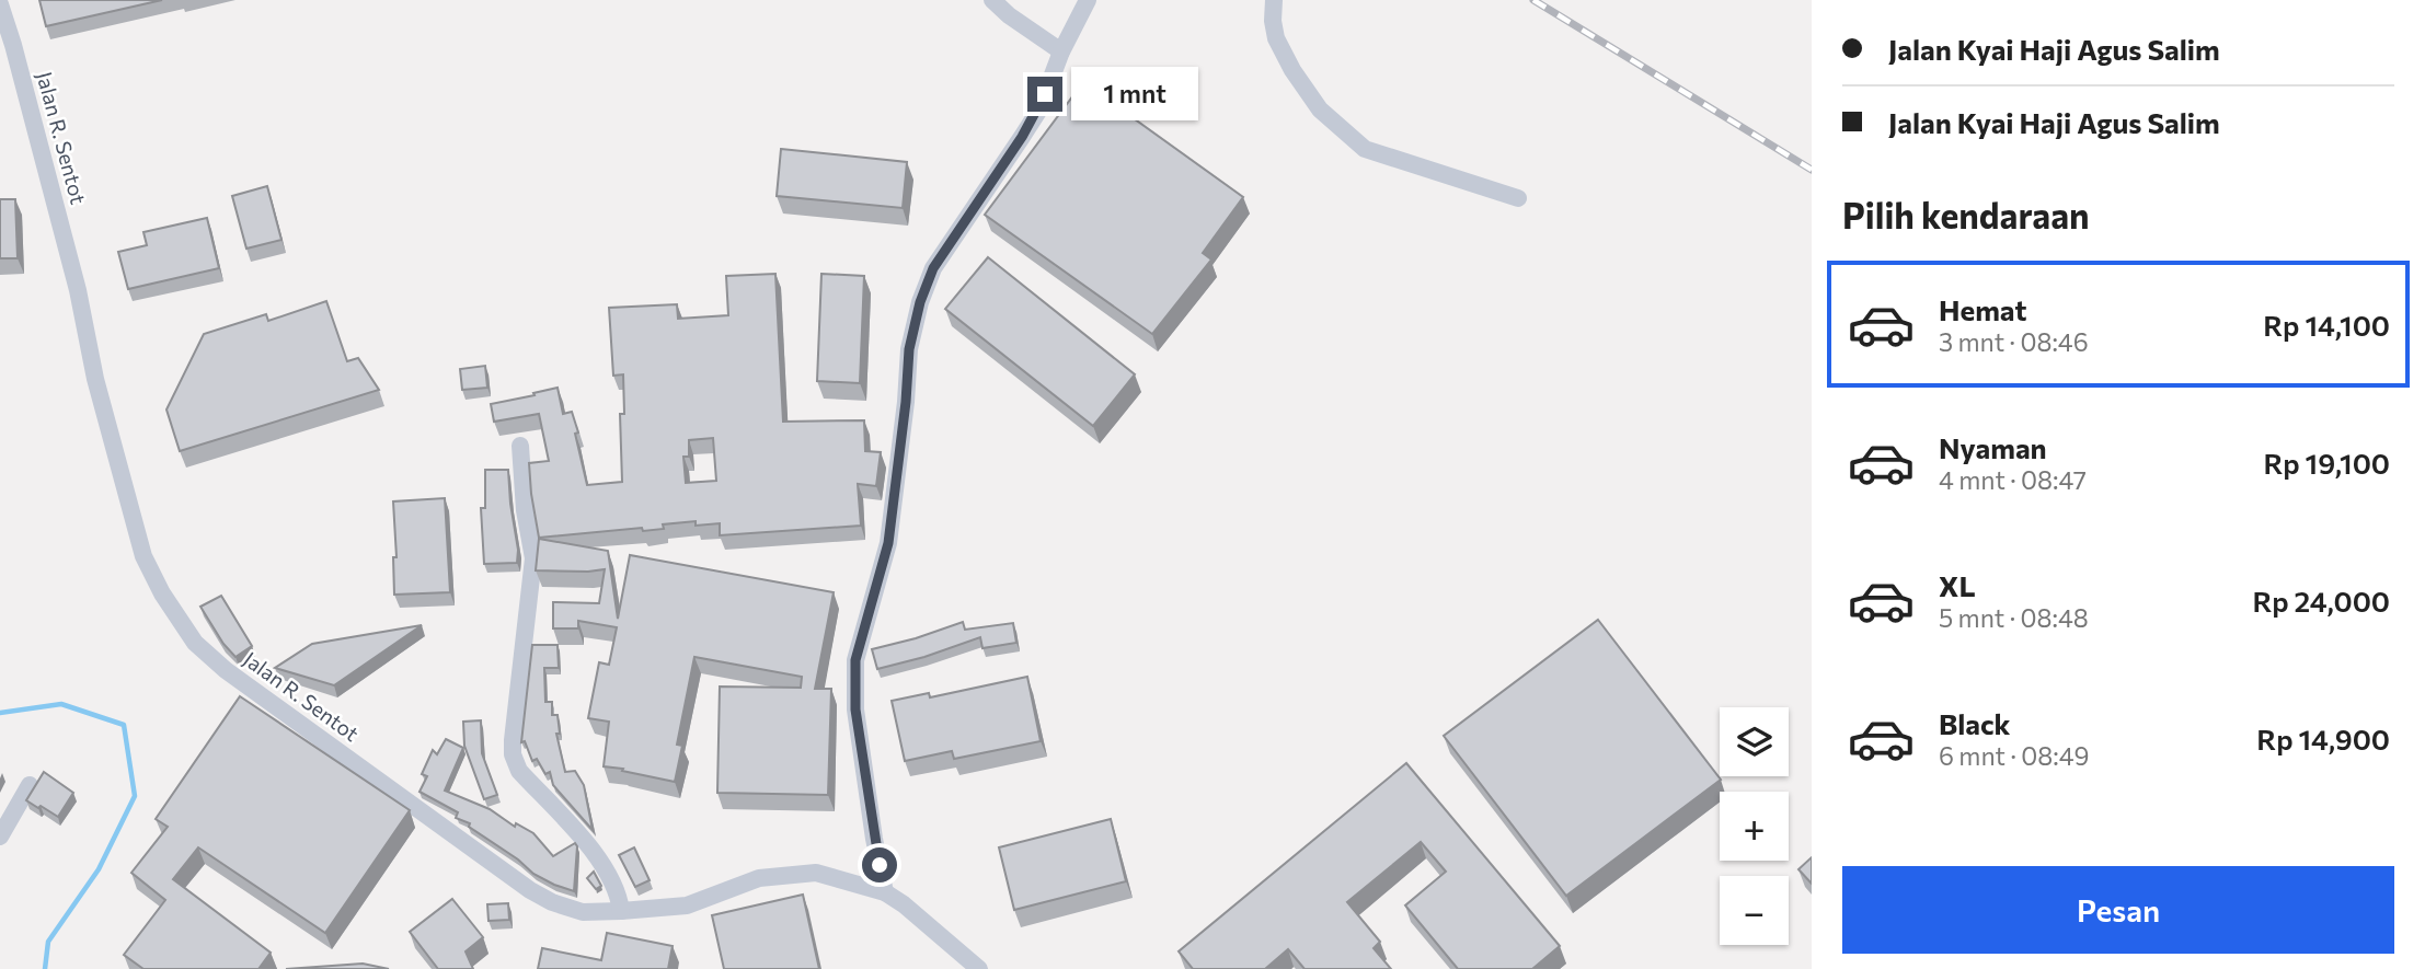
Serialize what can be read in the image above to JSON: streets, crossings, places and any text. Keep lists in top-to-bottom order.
{
  "streets": {
    "street": ["Jalan R. Sentot"]
  },
  "page": {
    "banner": ["Jalan Kyai Haji Agus Salim", "Jalan Kyai Haji Agus Salim"],
    "bubble": "1 mnt",
    "heading": "Pilih kendaraan",
    "list": [
      {
        "name": "Hemat",
        "note": "3 mnt · 08:46",
        "value": "Rp 14,100"
      },
      {
        "name": "Nyaman",
        "note": "4 mnt · 08:47",
        "value": "Rp 19,100"
      },
      {
        "name": "XL",
        "note": "5 mnt · 08:48",
        "value": "Rp 24,000"
      },
      {
        "name": "Black",
        "note": "6 mnt · 08:49",
        "value": "Rp 14,900"
      }
    ],
    "map_buttons": ["+", "−"],
    "buttons": "Pesan"
  }
}
